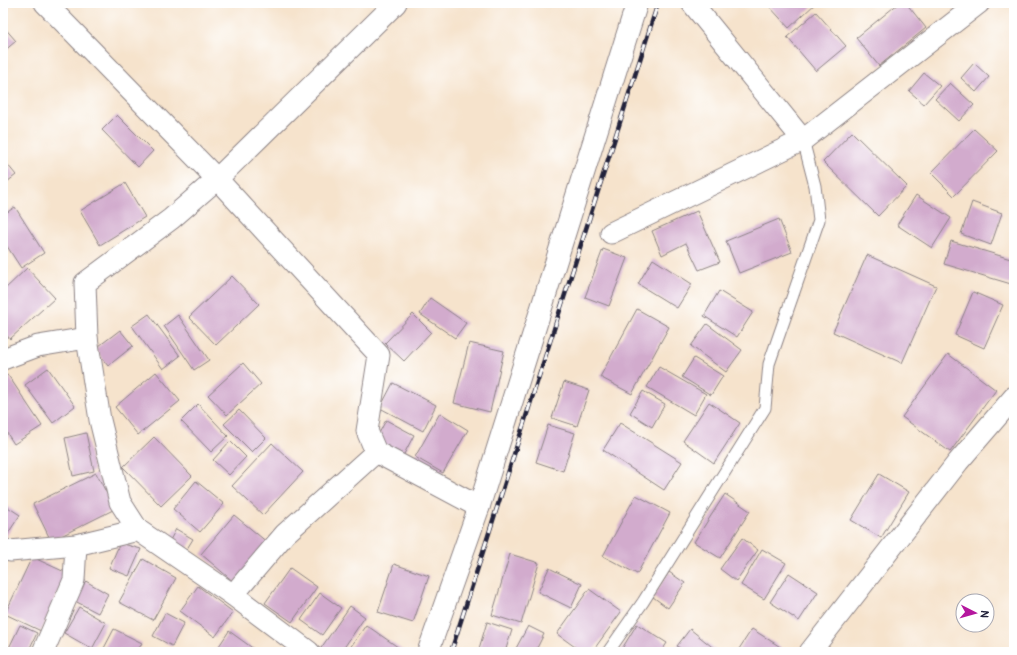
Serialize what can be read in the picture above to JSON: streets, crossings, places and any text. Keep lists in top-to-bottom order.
{
  "north": "right"
}
